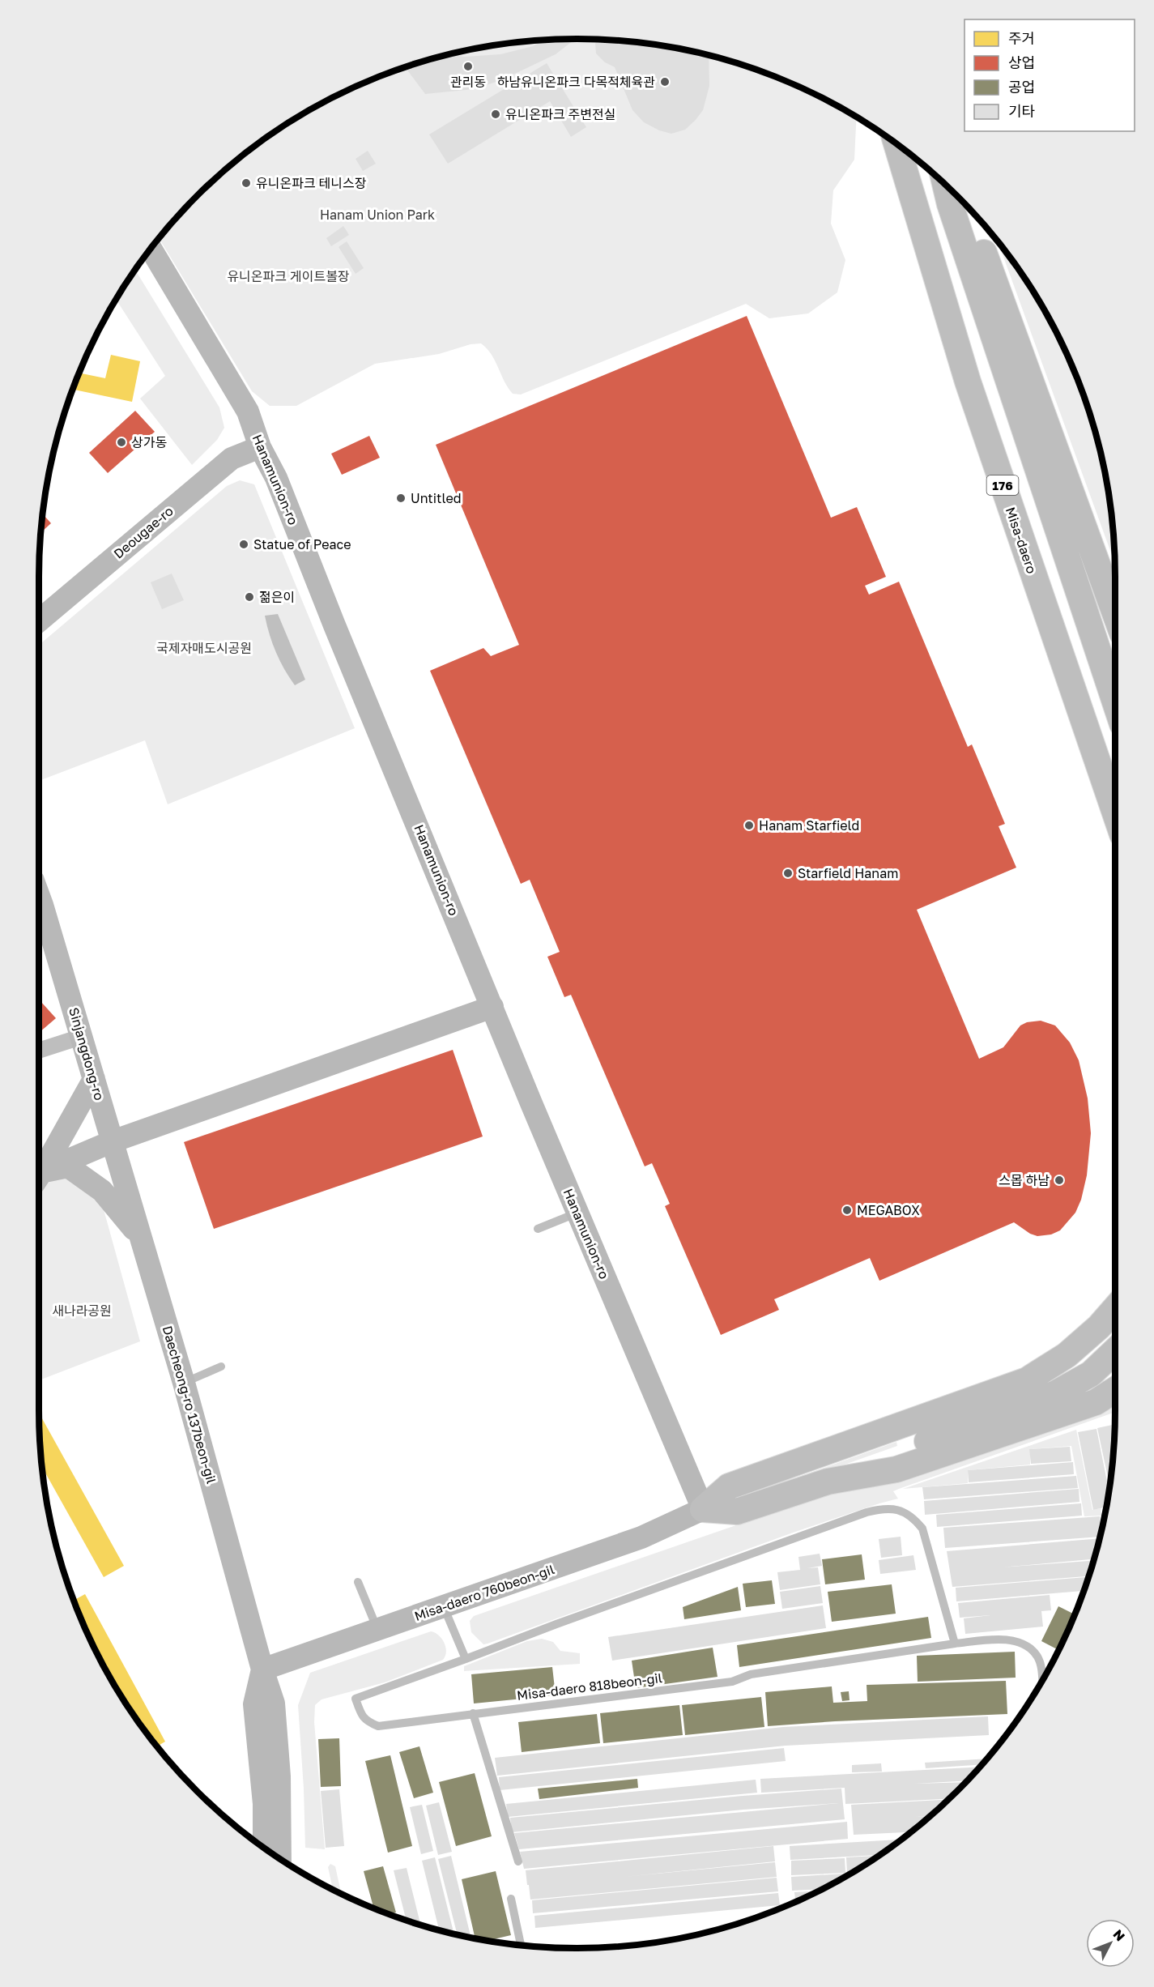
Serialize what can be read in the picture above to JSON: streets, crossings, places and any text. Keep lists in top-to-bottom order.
{
  "streets": {
    "main road": [
      "Hanamunion-ro",
      "176",
      "Deougae-ro",
      "Misa-daero",
      "Sinjangdong-ro",
      "Daecheong-ro 137beon-gil",
      "Misa-daero 760beon-gil"
    ],
    "lane": ["Misa-daero 818beon-gil"]
  },
  "crossings": [
    ["Hanamunion-ro", "Deougae-ro"],
    ["Hanamunion-ro", "Misa-daero 760beon-gil"],
    ["Sinjangdong-ro", "Daecheong-ro 137beon-gil"],
    ["Daecheong-ro 137beon-gil", "Misa-daero 760beon-gil"]
  ],
  "parks": [
    "Hanam Union Park",
    "유니온파크 게이트볼장",
    "국제자매도시공원",
    "새나라공원"
  ],
  "places": [
    "관리동",
    "하남유니온파크 다목적체육관",
    "유니온파크 주변전실",
    "유니온파크 테니스장",
    "상가동",
    "Untitled",
    "Statue of Peace",
    "젊은이",
    "Hanam Starfield",
    "Starfield Hanam",
    "스몹 하남",
    "MEGABOX"
  ],
  "legend": [
    "주거",
    "상업",
    "공업",
    "기타"
  ],
  "north": "top right"
}
